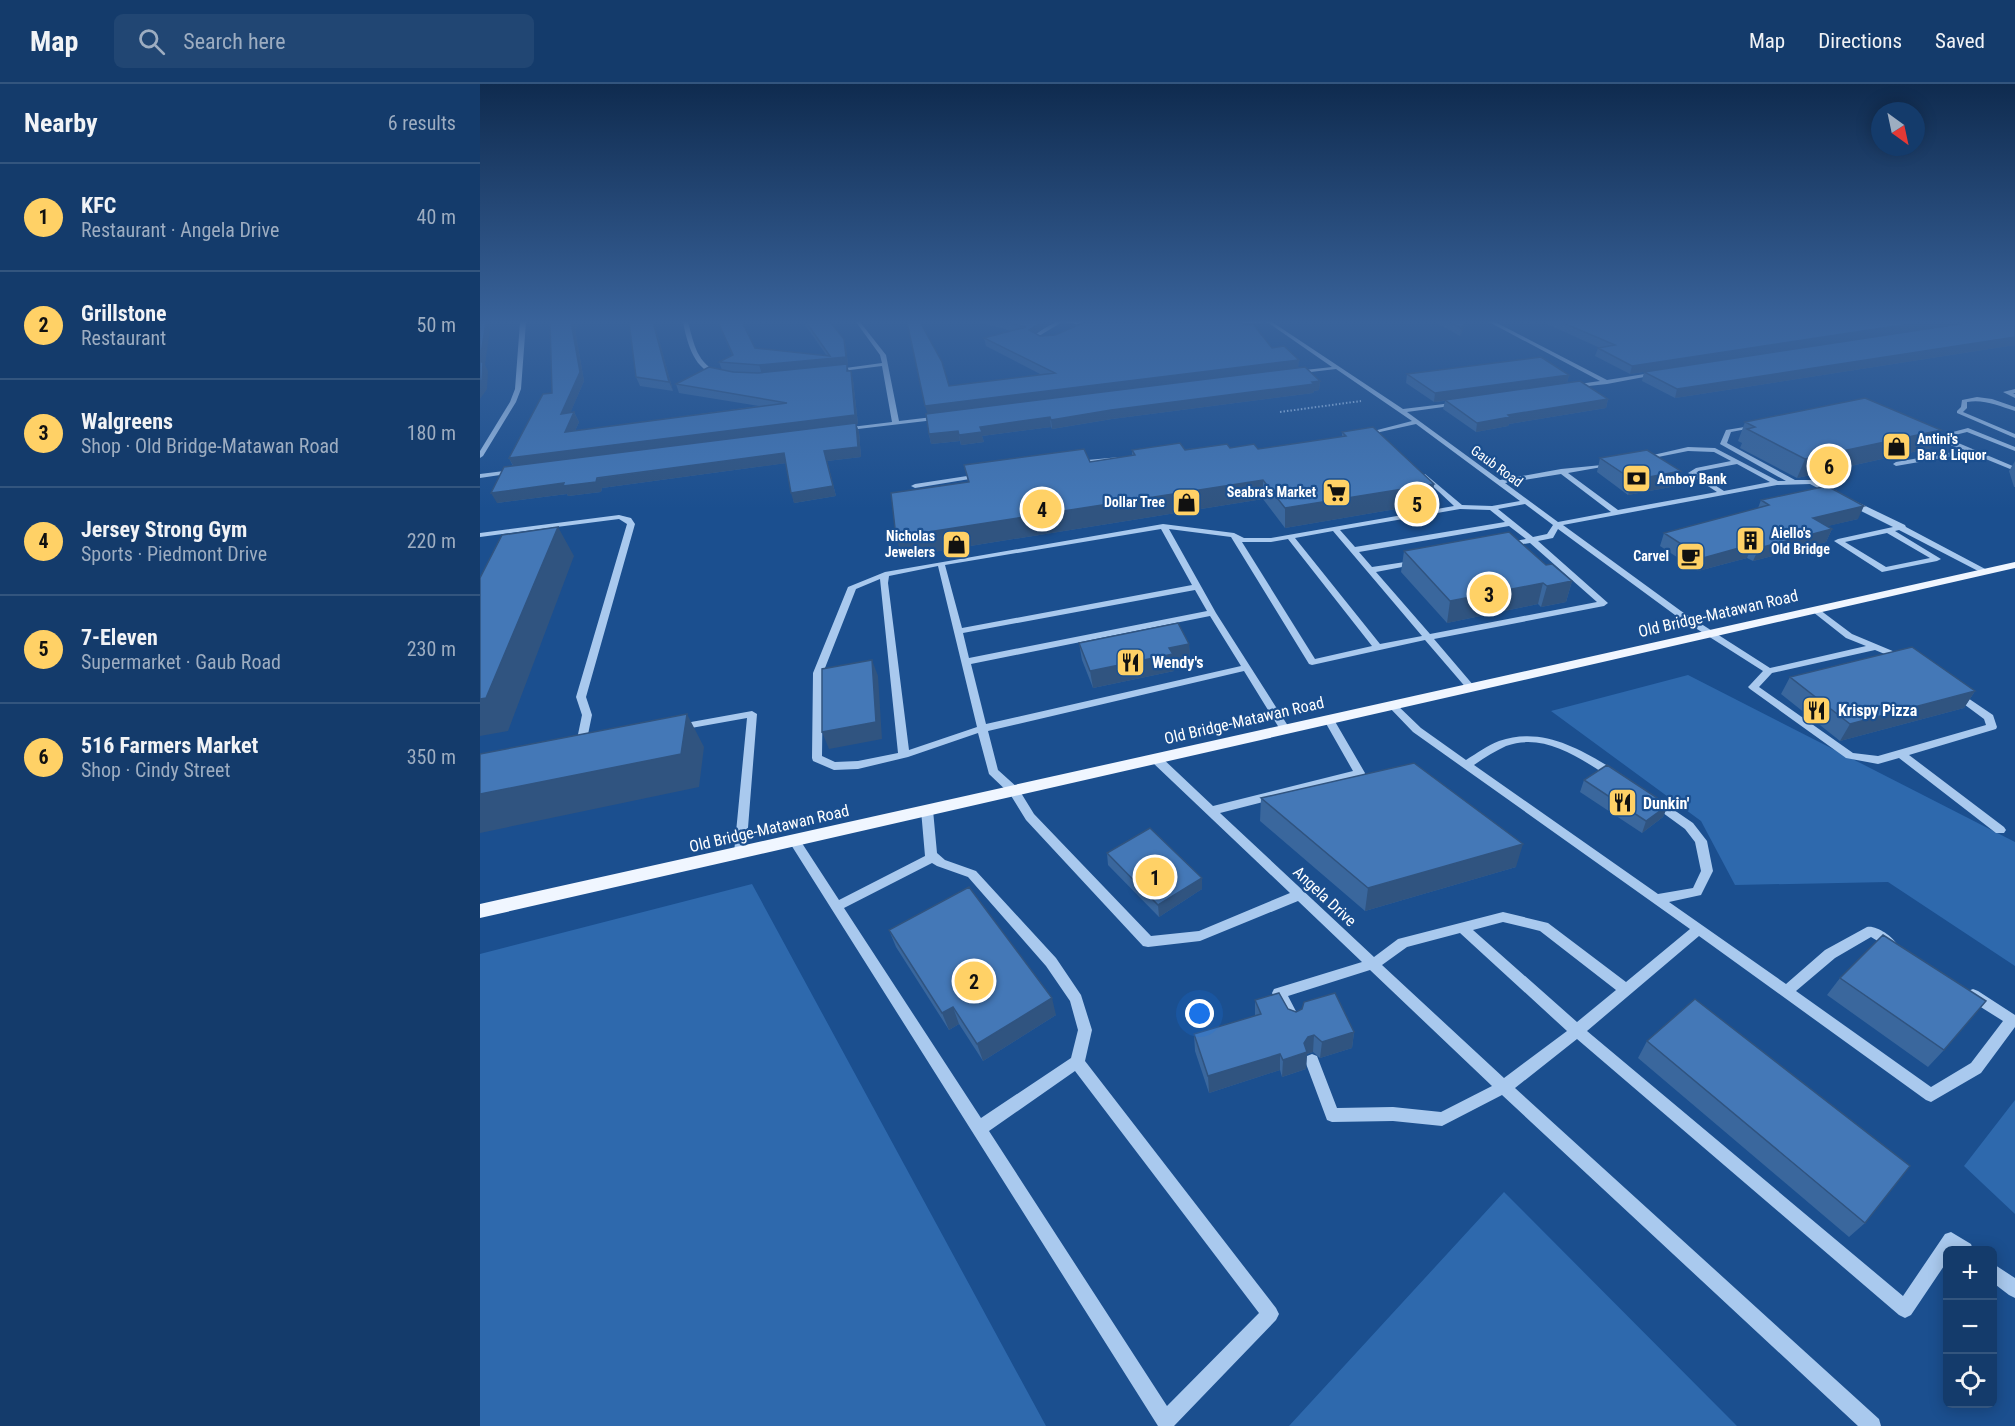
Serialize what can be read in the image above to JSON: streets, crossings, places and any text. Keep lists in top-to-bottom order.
{
  "streets": {
    "main road": ["Old Bridge-Matawan Road"],
    "street": ["Gaub Road", "Angela Drive"]
  },
  "crossings": [
    ["Gaub Road", "Old Bridge-Matawan Road"],
    ["Old Bridge-Matawan Road", "Angela Drive"]
  ],
  "places": {
    "shop": ["Antini's Bar & Liquor", "Dollar Tree", "Nicholas Jewelers"],
    "bank": ["Amboy Bank"],
    "supermarket": ["Seabra's Market"],
    "building": ["Aiello's Old Bridge"],
    "cafe": ["Carvel"],
    "restaurant": ["Wendy's", "Krispy Pizza", "Dunkin'"]
  },
  "north": "bottom right",
  "page": {
    "header": "Map",
    "search": "Search here",
    "nav": ["Map", "Directions", "Saved"],
    "heading": ["Nearby", "6 results"],
    "list": [
      {
        "mark": "1",
        "name": "KFC",
        "note": "Restaurant · Angela Drive",
        "value": "40 m"
      },
      {
        "mark": "2",
        "name": "Grillstone",
        "note": "Restaurant",
        "value": "50 m"
      },
      {
        "mark": "3",
        "name": "Walgreens",
        "note": "Shop · Old Bridge-Matawan Road",
        "value": "180 m"
      },
      {
        "mark": "4",
        "name": "Jersey Strong Gym",
        "note": "Sports · Piedmont Drive",
        "value": "220 m"
      },
      {
        "mark": "5",
        "name": "7-Eleven",
        "note": "Supermarket · Gaub Road",
        "value": "230 m"
      },
      {
        "mark": "6",
        "name": "516 Farmers Market",
        "note": "Shop · Cindy Street",
        "value": "350 m"
      }
    ],
    "pins": [
      "6",
      "5",
      "4",
      "3",
      "1",
      "2"
    ],
    "map_buttons": ["+", "−"]
  }
}
